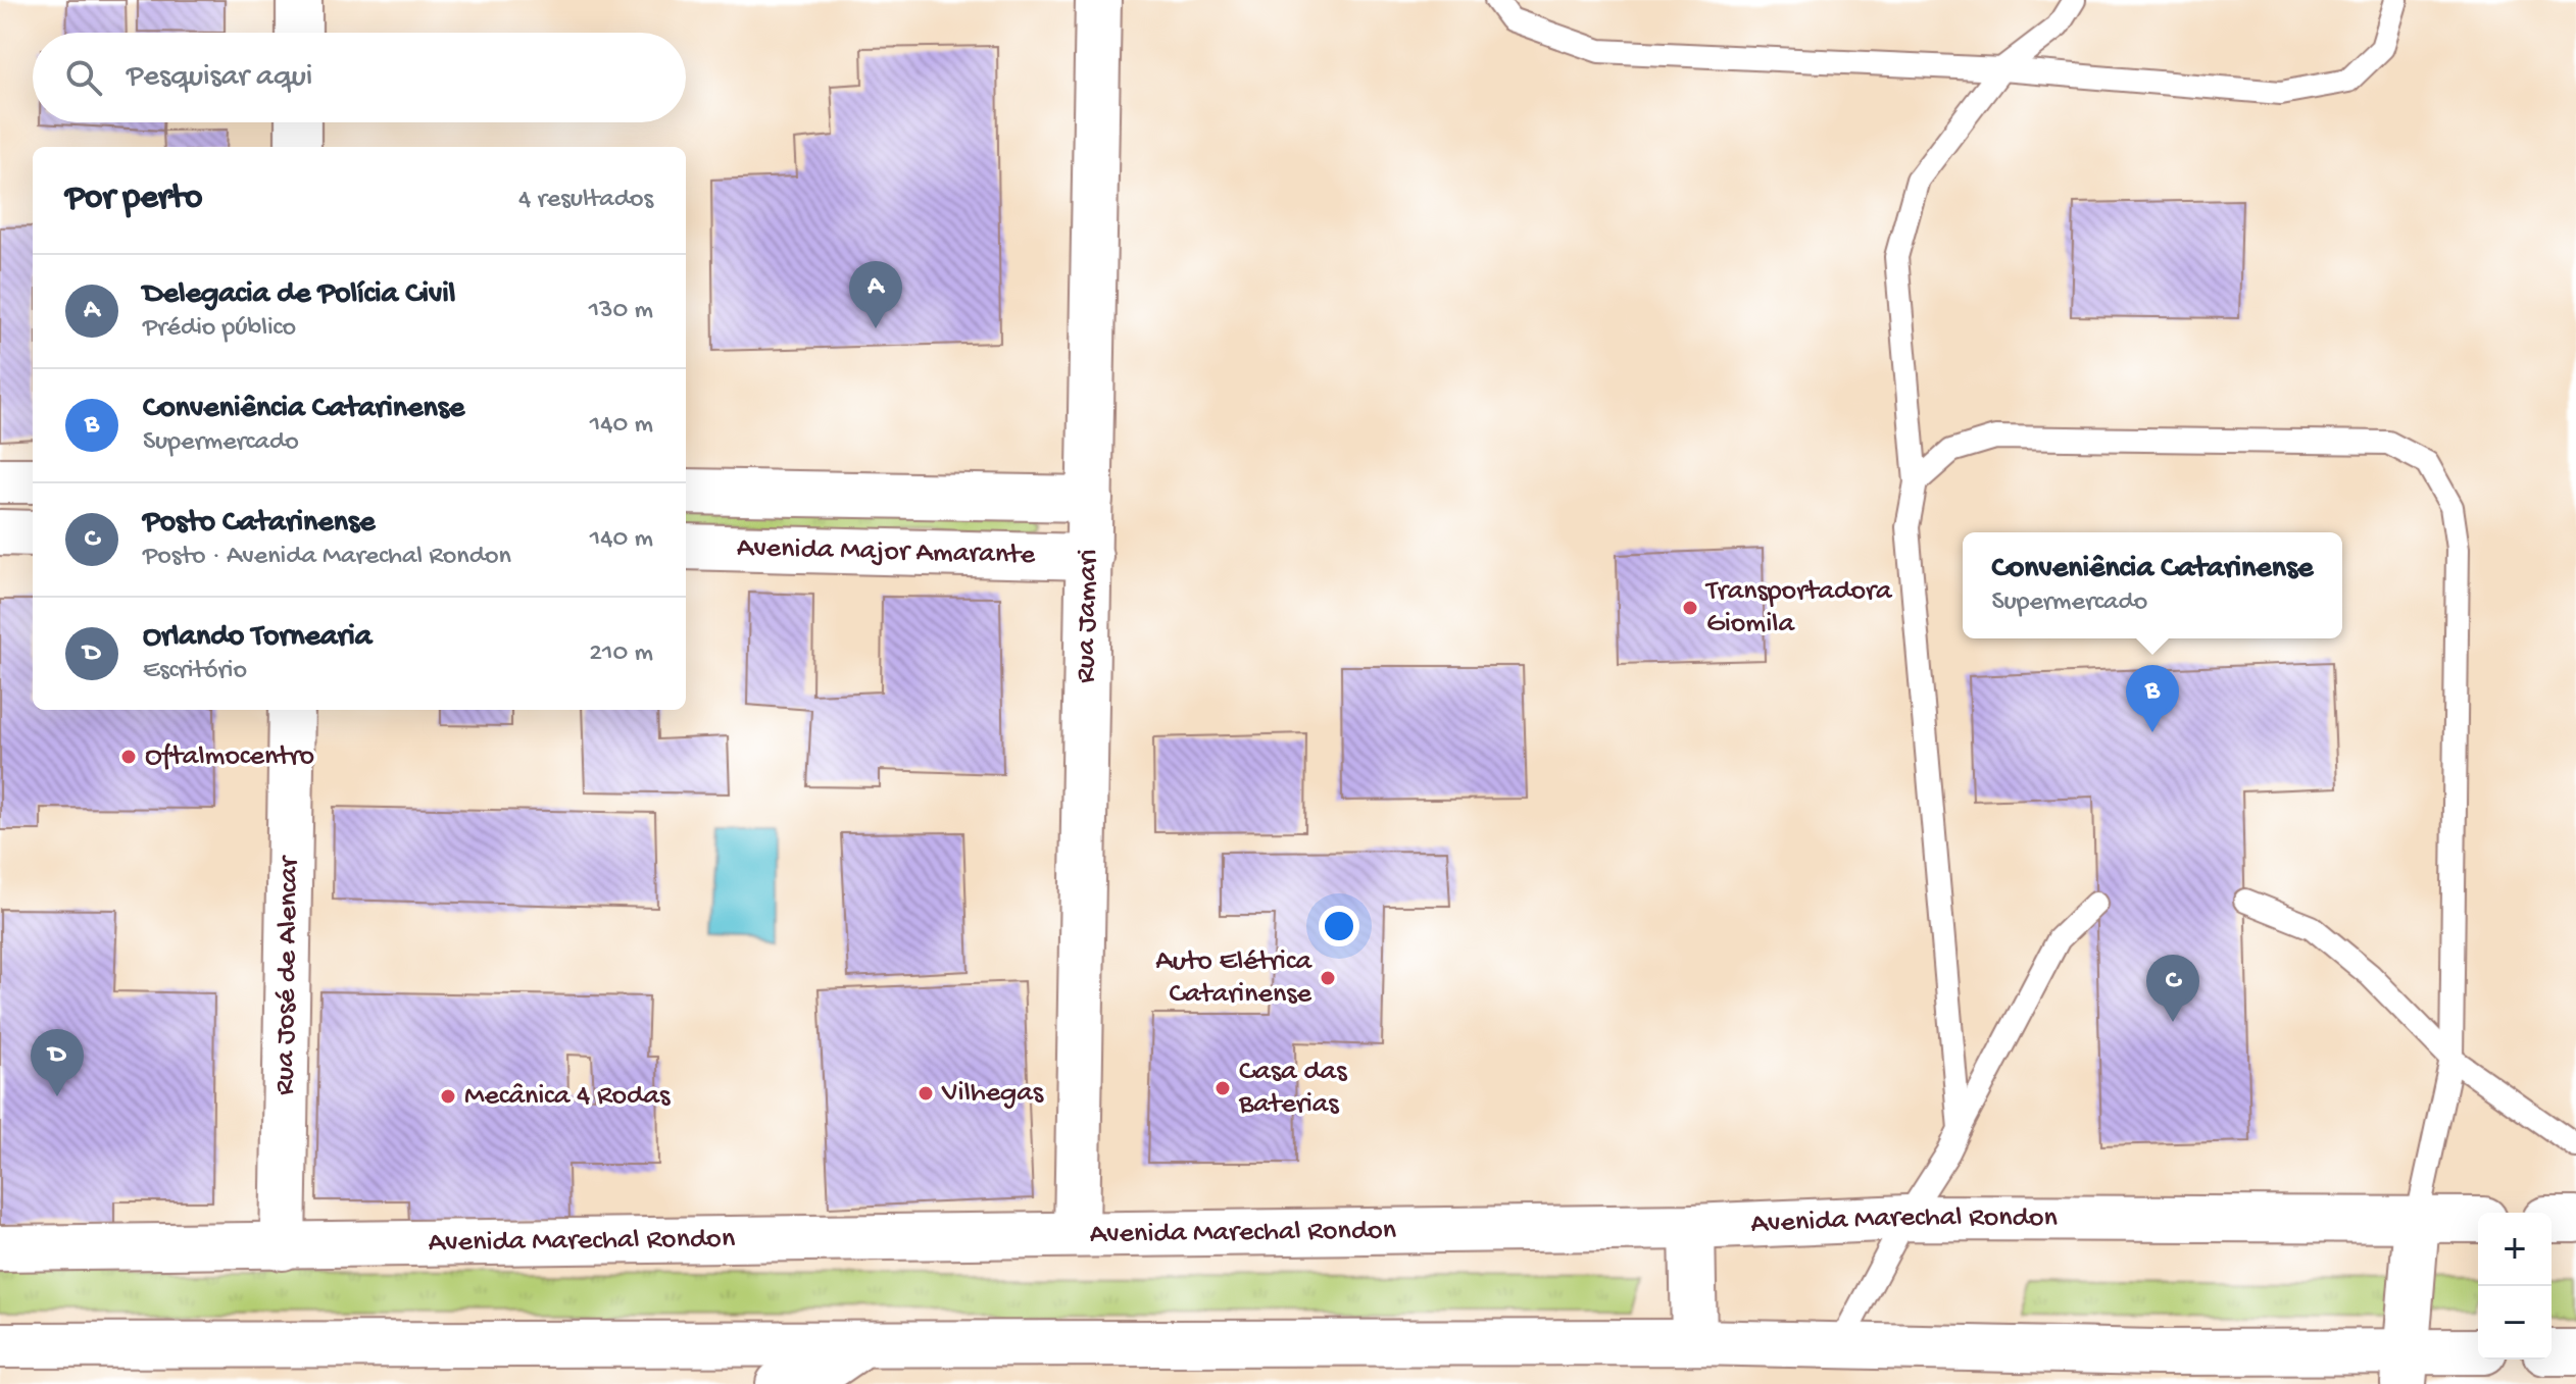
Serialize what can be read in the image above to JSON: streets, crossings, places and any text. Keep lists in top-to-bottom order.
{
  "streets": {
    "main road": [
      "Avenida Major Amarante",
      "Rua Jamari",
      "Rua José de Alencar",
      "Avenida Marechal Rondon"
    ]
  },
  "crossings": [
    ["Avenida Major Amarante", "Rua Jamari"],
    ["Rua Jamari", "Avenida Marechal Rondon"],
    ["Rua José de Alencar", "Avenida Marechal Rondon"]
  ],
  "places": [
    "Transportadora Giomila",
    "Oftalmocentro",
    "Auto Elétrica Catarinense",
    "Casa das Baterias",
    "Vilhegas",
    "Mecânica 4 Rodas"
  ],
  "page": {
    "search": "Pesquisar aqui",
    "heading": ["Por perto", "4 resultados"],
    "list": [
      {
        "mark": "A",
        "name": "Delegacia de Polícia Civil",
        "note": "Prédio público",
        "value": "130 m"
      },
      {
        "mark": "B",
        "name": "Conveniência Catarinense",
        "note": "Supermercado",
        "value": "140 m"
      },
      {
        "mark": "C",
        "name": "Posto Catarinense",
        "note": "Posto · Avenida Marechal Rondon",
        "value": "140 m"
      },
      {
        "mark": "D",
        "name": "Orlando Tornearia",
        "note": "Escritório",
        "value": "210 m"
      }
    ],
    "pins": [
      "A",
      "B",
      "C",
      "D"
    ],
    "popup": ["Conveniência Catarinense", "Supermercado"],
    "map_buttons": ["+", "−"]
  }
}
